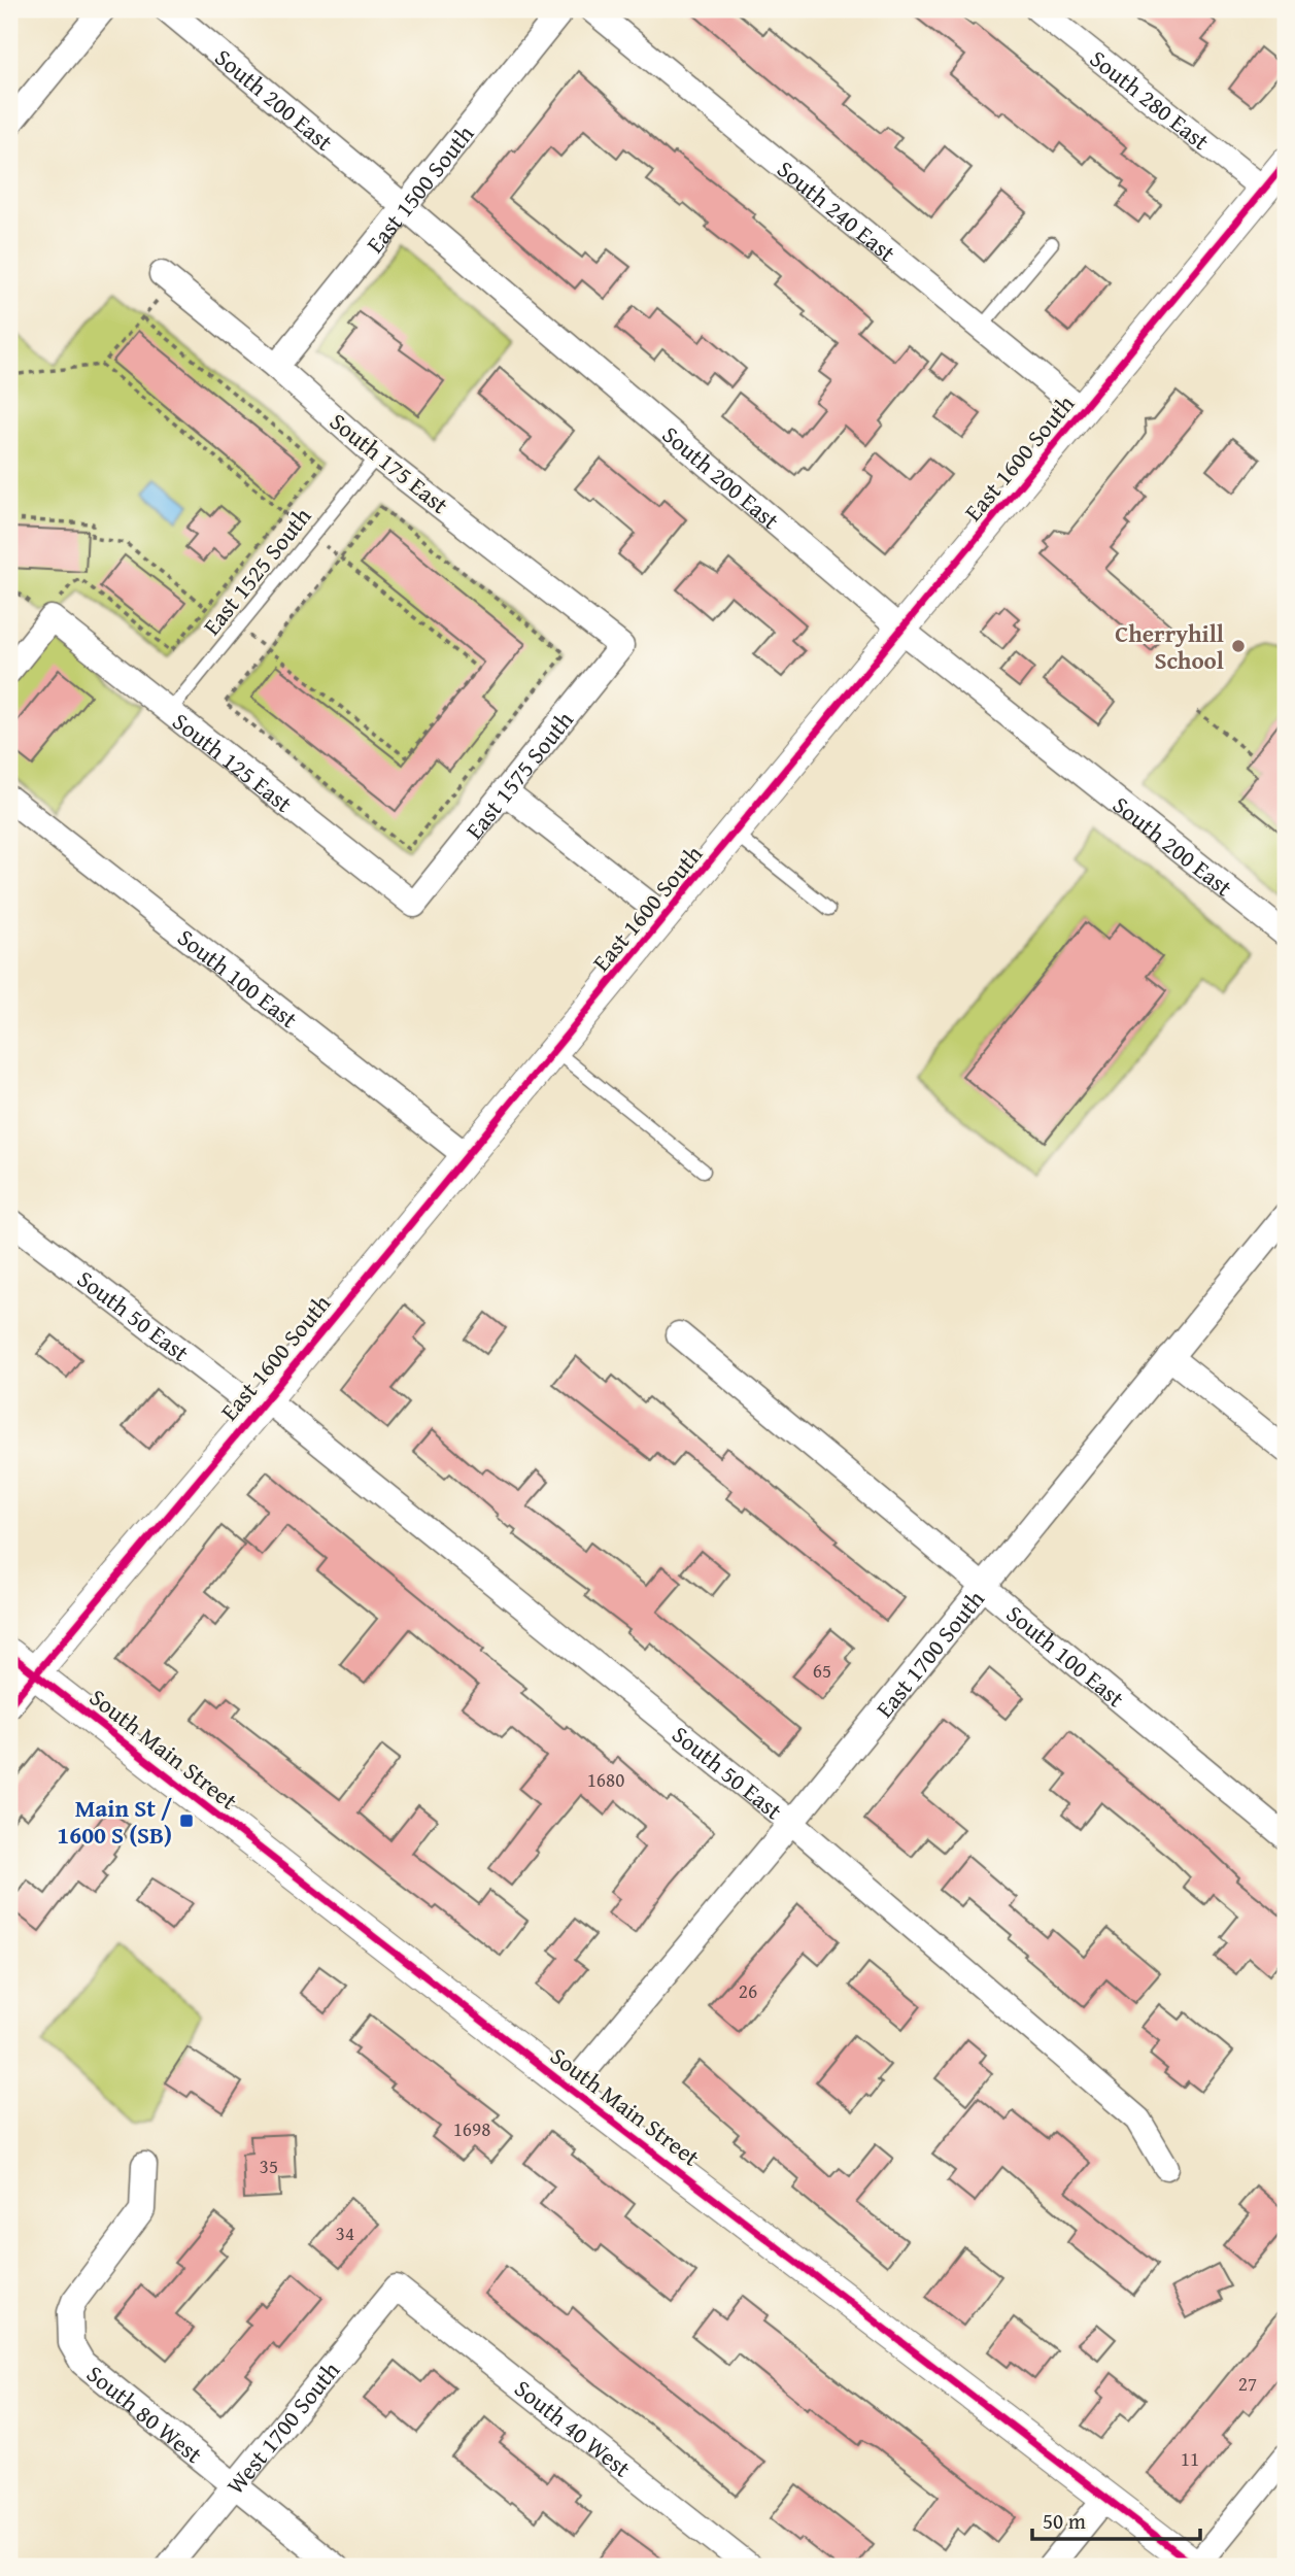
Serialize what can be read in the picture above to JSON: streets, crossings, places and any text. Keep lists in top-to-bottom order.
{
  "streets": {
    "street": [
      "South 280 East",
      "South 200 East",
      "East 1500 South",
      "South 240 East",
      "East 1600 South",
      "South 175 East",
      "South 125 East",
      "East 1575 South",
      "South 100 East",
      "South 50 East",
      "East 1700 South",
      "South Main Street",
      "South 80 West",
      "West 1700 South",
      "South 40 West"
    ],
    "lane": ["East 1525 South"]
  },
  "crossings": [
    ["South 280 East", "East 1600 South"],
    ["South 200 East", "East 1500 South"],
    ["South 200 East", "East 1600 South"],
    ["East 1500 South", "South 175 East"],
    ["South 240 East", "East 1600 South"],
    ["East 1600 South", "South 100 East"],
    ["East 1600 South", "South 50 East"],
    ["East 1600 South", "South Main Street"],
    ["South 175 East", "East 1525 South"],
    ["South 175 East", "East 1575 South"],
    ["East 1525 South", "South 125 East"],
    ["South 125 East", "East 1575 South"],
    ["South 100 East", "East 1700 South"],
    ["South 50 East", "East 1700 South"],
    ["East 1700 South", "South Main Street"],
    ["South 80 West", "West 1700 South"],
    ["West 1700 South", "South 40 West"]
  ],
  "places": {
    "other": ["Cherryhill School"],
    "transit": ["Main St / 1600 S (SB)"]
  },
  "house_numbers": [
    "65",
    "1680",
    "26",
    "1698",
    "35",
    "34",
    "27",
    "11"
  ],
  "scale_bar": "50 m"
}
